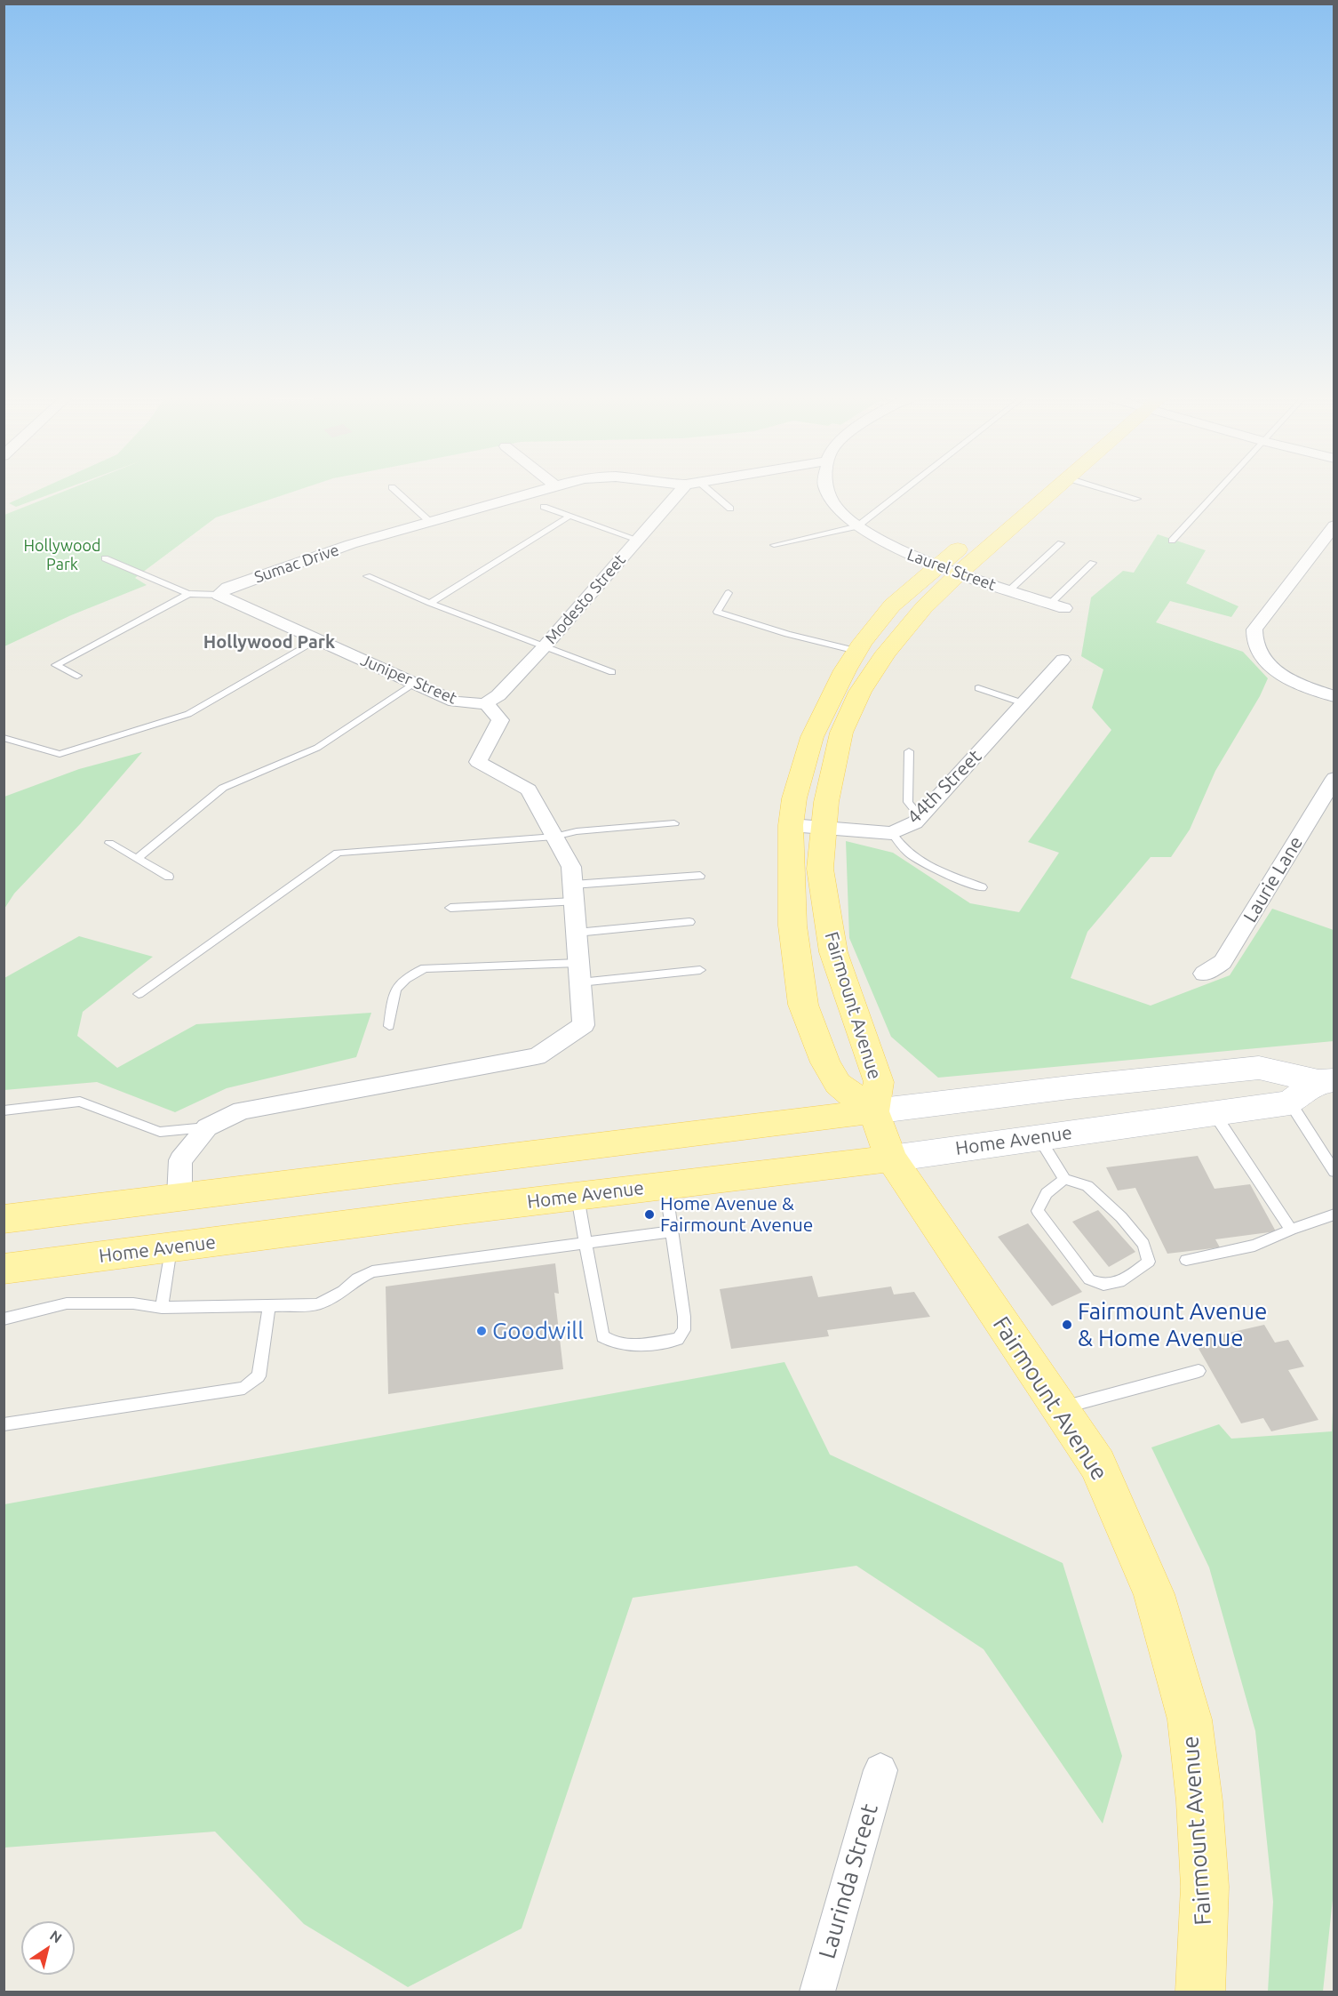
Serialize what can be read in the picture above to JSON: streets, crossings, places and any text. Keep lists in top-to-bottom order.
{
  "streets": {
    "main road": ["Fairmount Avenue", "Home Avenue"],
    "street": [
      "Sumac Drive",
      "Laurel Street",
      "Modesto Street",
      "Juniper Street",
      "44th Street",
      "Laurie Lane",
      "Laurinda Street"
    ]
  },
  "crossings": [
    ["Sumac Drive", "Juniper Street"],
    ["Laurel Street", "Fairmount Avenue"],
    ["Modesto Street", "Juniper Street"],
    ["44th Street", "Fairmount Avenue"],
    ["Fairmount Avenue", "Home Avenue"]
  ],
  "districts": ["Hollywood Park"],
  "parks": ["Hollywood Park"],
  "places": ["Home Avenue & Fairmount Avenue", "Fairmount Avenue & Home Avenue", "Goodwill"],
  "north": "top right"
}
